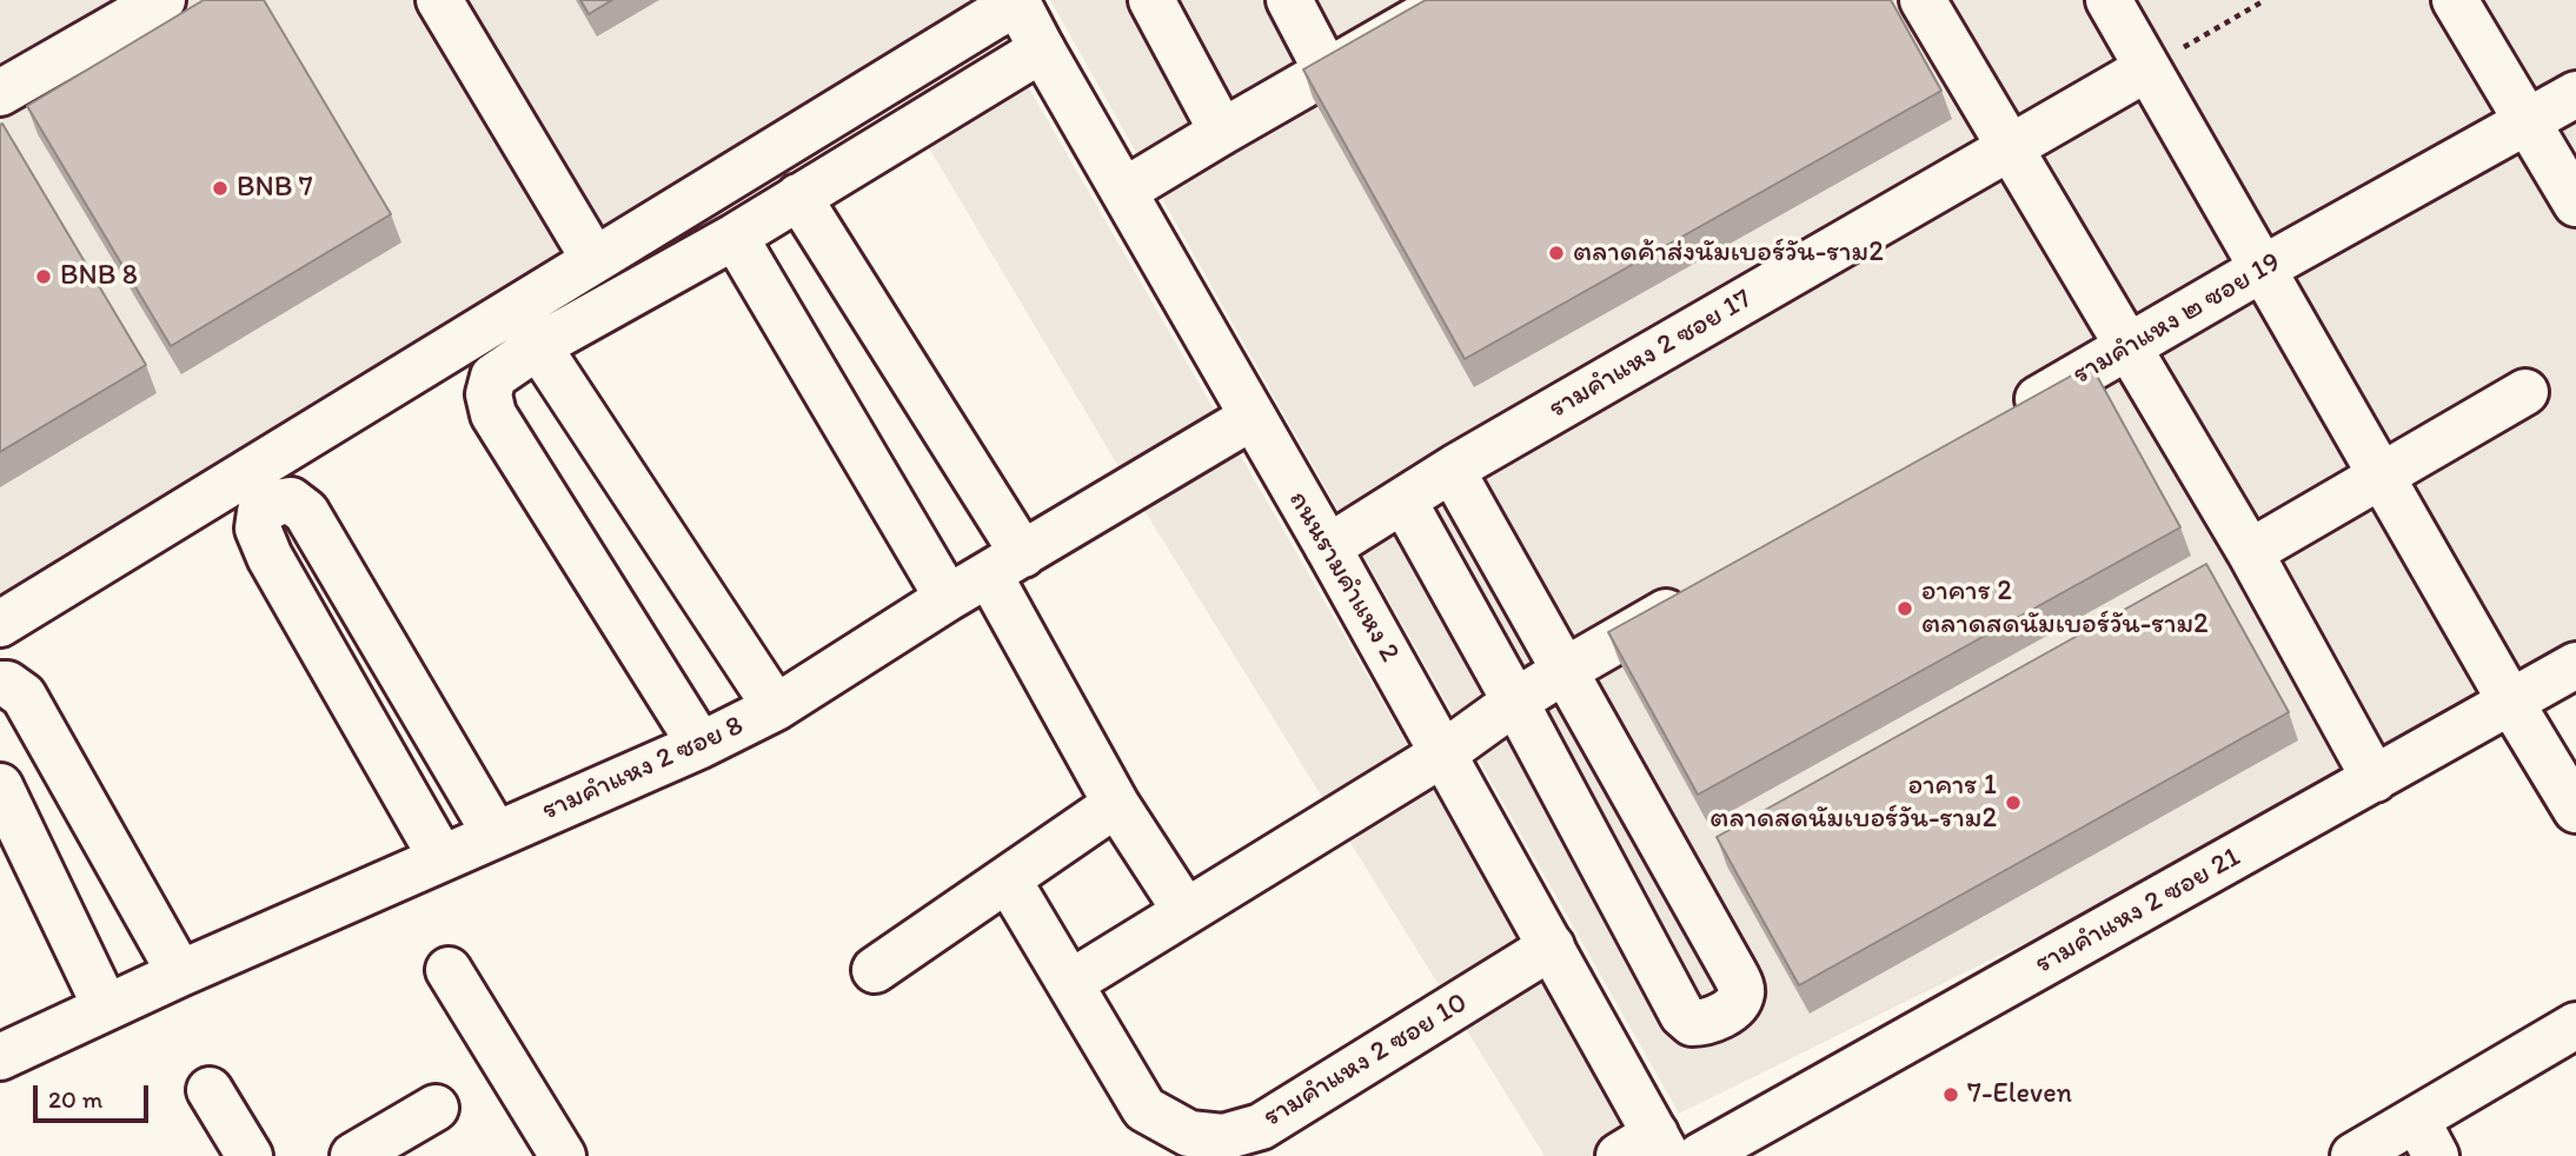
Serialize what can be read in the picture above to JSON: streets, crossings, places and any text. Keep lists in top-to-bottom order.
{
  "streets": {
    "street": [
      "รามคำแหง ๒ ซอย 19",
      "รามคำแหง 2 ซอย 17",
      "ถนนรามคำแหง 2",
      "รามคำแหง 2 ซอย 8",
      "รามคำแหง 2 ซอย 21",
      "รามคำแหง 2 ซอย 10"
    ]
  },
  "crossings": [
    ["รามคำแหง 2 ซอย 17", "ถนนรามคำแหง 2"],
    ["ถนนรามคำแหง 2", "รามคำแหง 2 ซอย 8"],
    ["ถนนรามคำแหง 2", "รามคำแหง 2 ซอย 10"]
  ],
  "places": [
    "BNB 7",
    "ตลาดค้าส่งนัมเบอร์วัน-ราม2",
    "BNB 8",
    "อาคาร 2 ตลาดสดนัมเบอร์วัน-ราม2",
    "อาคาร 1 ตลาดสดนัมเบอร์วัน-ราม2",
    "7-Eleven"
  ],
  "scale_bar": "20 m"
}
